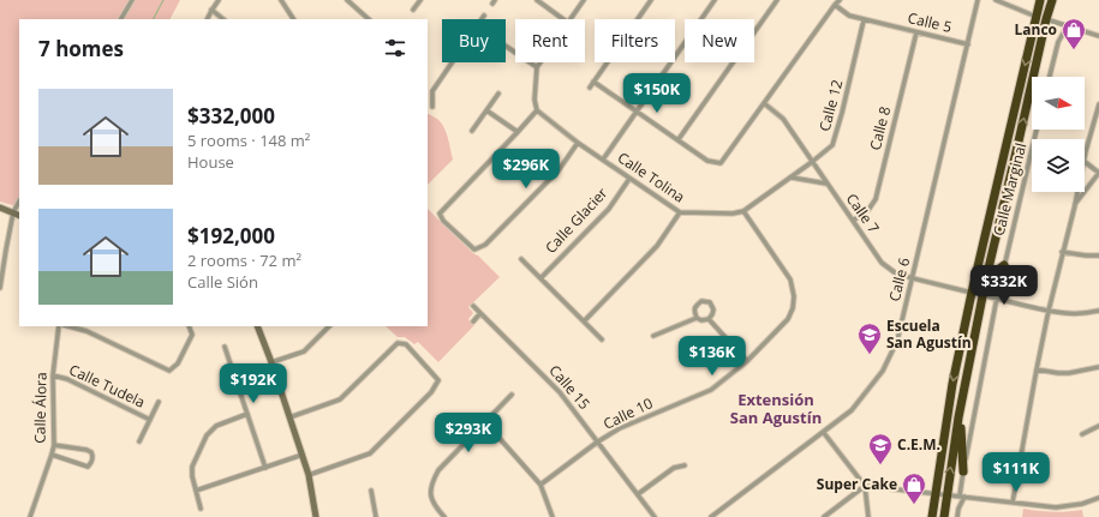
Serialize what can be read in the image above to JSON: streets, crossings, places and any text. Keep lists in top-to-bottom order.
{
  "streets": {
    "street": [
      "Calle 5",
      "Calle 12",
      "Calle 8",
      "Calle Tolina",
      "Calle Marginal",
      "Calle 7",
      "Calle Glacier",
      "Calle 6",
      "Calle Tudela",
      "Calle 15",
      "Calle Álora",
      "Calle 10"
    ]
  },
  "crossings": [
    ["Calle 5", "Calle 12"],
    ["Calle 5", "Calle 8"],
    ["Calle 5", "Calle 6"],
    ["Calle 12", "Calle Tolina"],
    ["Calle 12", "Calle 7"],
    ["Calle 12", "Calle 10"],
    ["Calle 8", "Calle 7"],
    ["Calle Tolina", "Calle Glacier"],
    ["Calle Tolina", "Calle 10"],
    ["Calle 7", "Calle 6"],
    ["Calle Tudela", "Calle Álora"],
    ["Calle 15", "Calle 10"]
  ],
  "districts": ["Extensión San Agustín"],
  "places": {
    "shop": ["Lanco", "Super Cake"],
    "school or university": ["Escuela San Agustín", "C.E.M."]
  },
  "north": "right",
  "page": {
    "chip": [
      "Buy",
      "Rent",
      "Filters",
      "New"
    ],
    "heading": "7 homes",
    "price": [
      "$150K",
      "$296K",
      "$332K",
      "$136K",
      "$192K",
      "$293K",
      "$111K"
    ],
    "list": [
      {
        "name": "$332,000",
        "note": "5 rooms · 148 m² · House"
      },
      {
        "name": "$192,000",
        "note": "2 rooms · 72 m² · Calle Sión"
      }
    ]
  }
}
